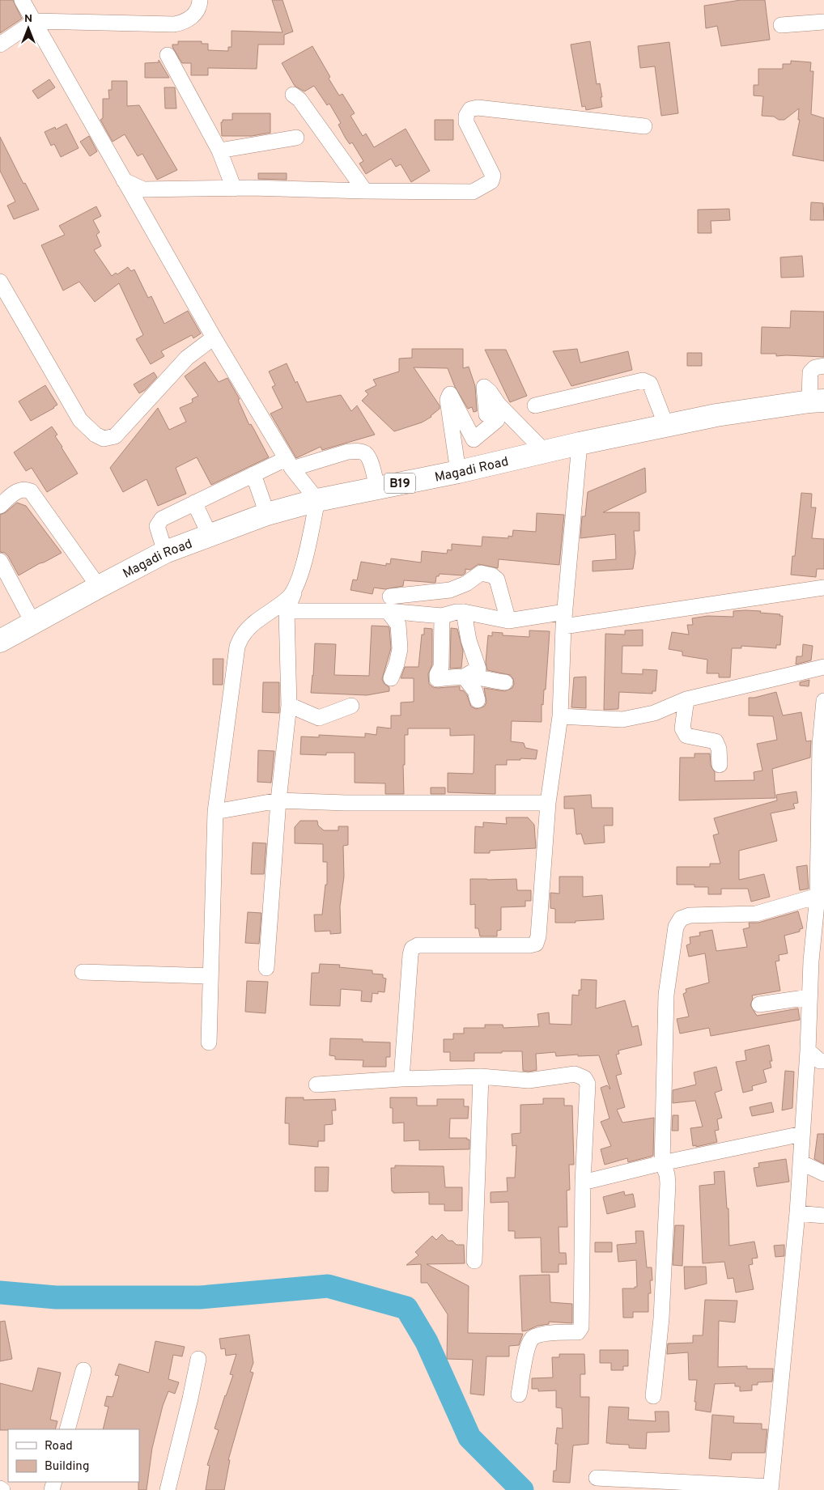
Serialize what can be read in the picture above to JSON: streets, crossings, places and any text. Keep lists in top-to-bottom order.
{
  "streets": {
    "highway": ["Magadi Road", "B19"]
  },
  "legend": ["Road", "Building"],
  "north": "top"
}
